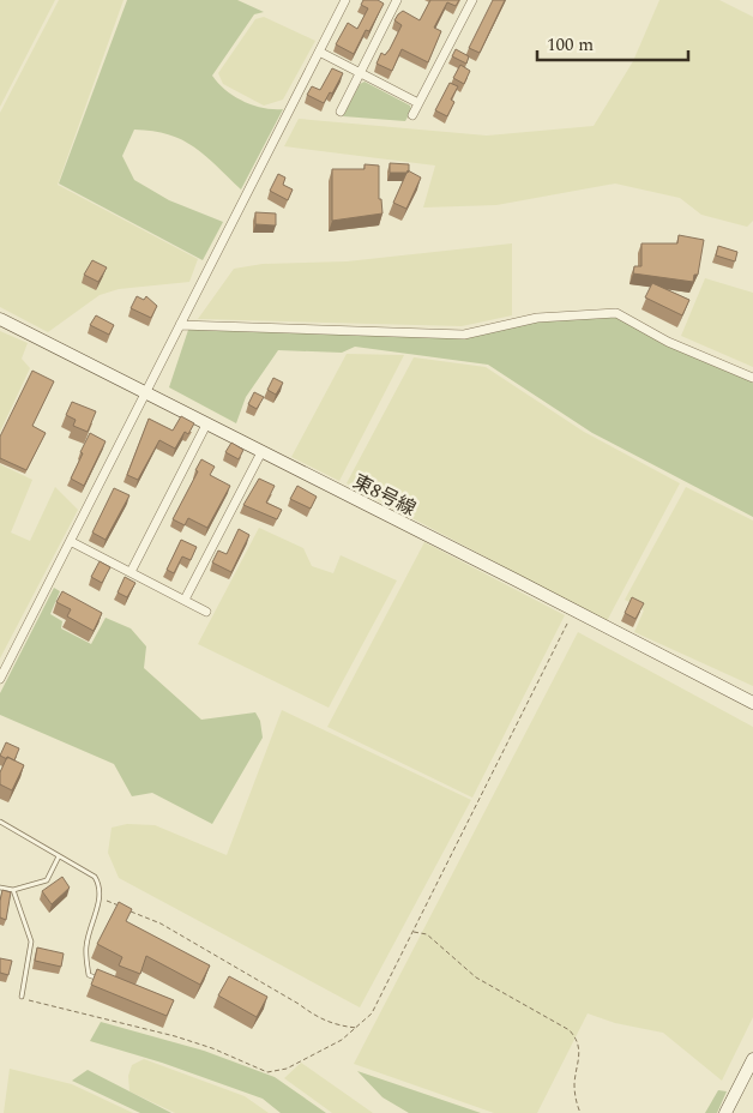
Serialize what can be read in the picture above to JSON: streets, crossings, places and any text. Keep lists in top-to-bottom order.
{
  "streets": {
    "street": ["東8号線"]
  },
  "scale_bar": "100 m"
}
